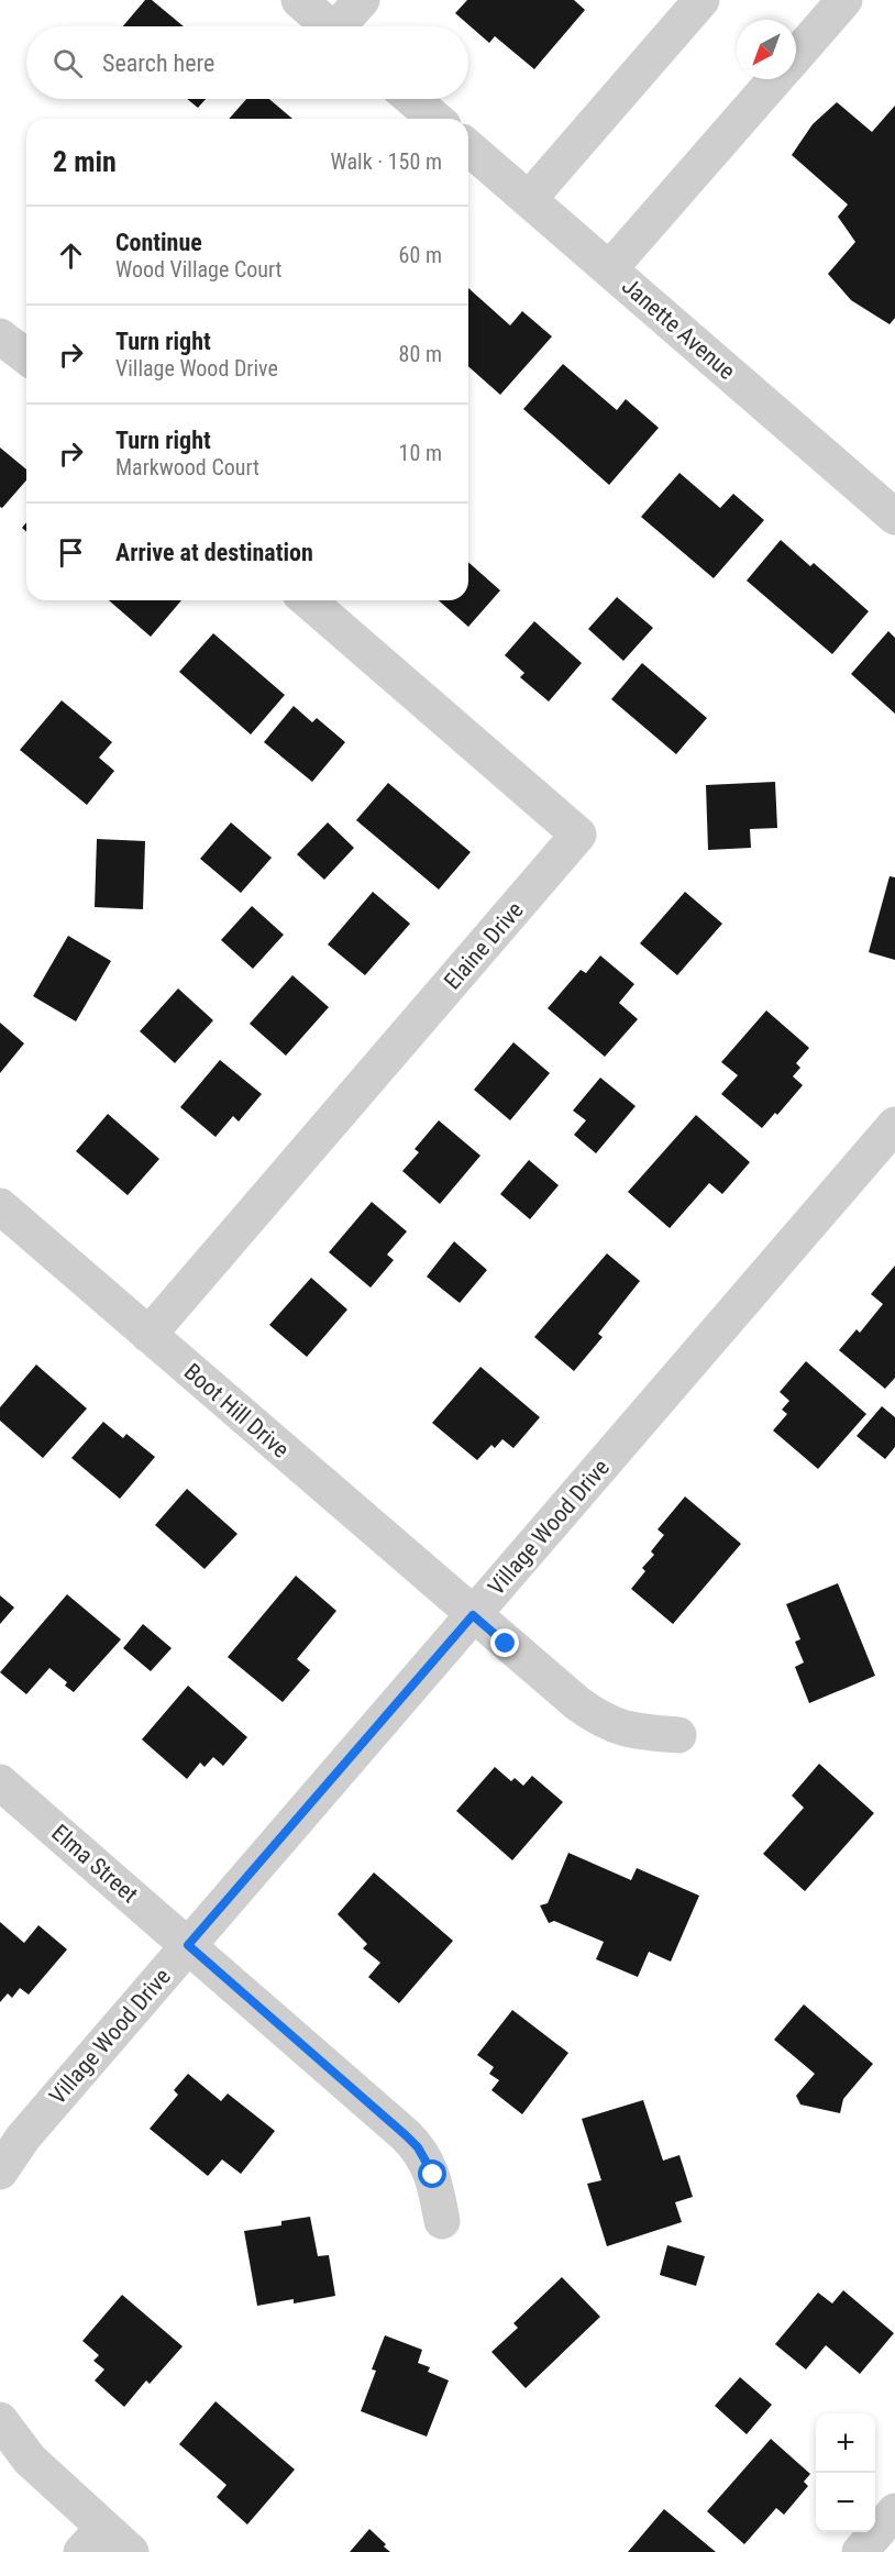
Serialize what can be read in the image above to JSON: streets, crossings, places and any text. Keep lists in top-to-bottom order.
{
  "streets": {
    "street": [
      "Janette Avenue",
      "Elaine Drive",
      "Boot Hill Drive",
      "Village Wood Drive",
      "Elma Street"
    ]
  },
  "crossings": [
    ["Elaine Drive", "Boot Hill Drive"],
    ["Boot Hill Drive", "Village Wood Drive"],
    ["Village Wood Drive", "Elma Street"]
  ],
  "north": "bottom left",
  "page": {
    "search": "Search here",
    "heading": ["2 min", "Walk · 150 m"],
    "list": [
      ["Continue", "Wood Village Court", "60 m"],
      ["Turn right", "Village Wood Drive", "80 m"],
      ["Turn right", "Markwood Court", "10 m"],
      "Arrive at destination"
    ],
    "map_buttons": ["+", "−"]
  }
}
